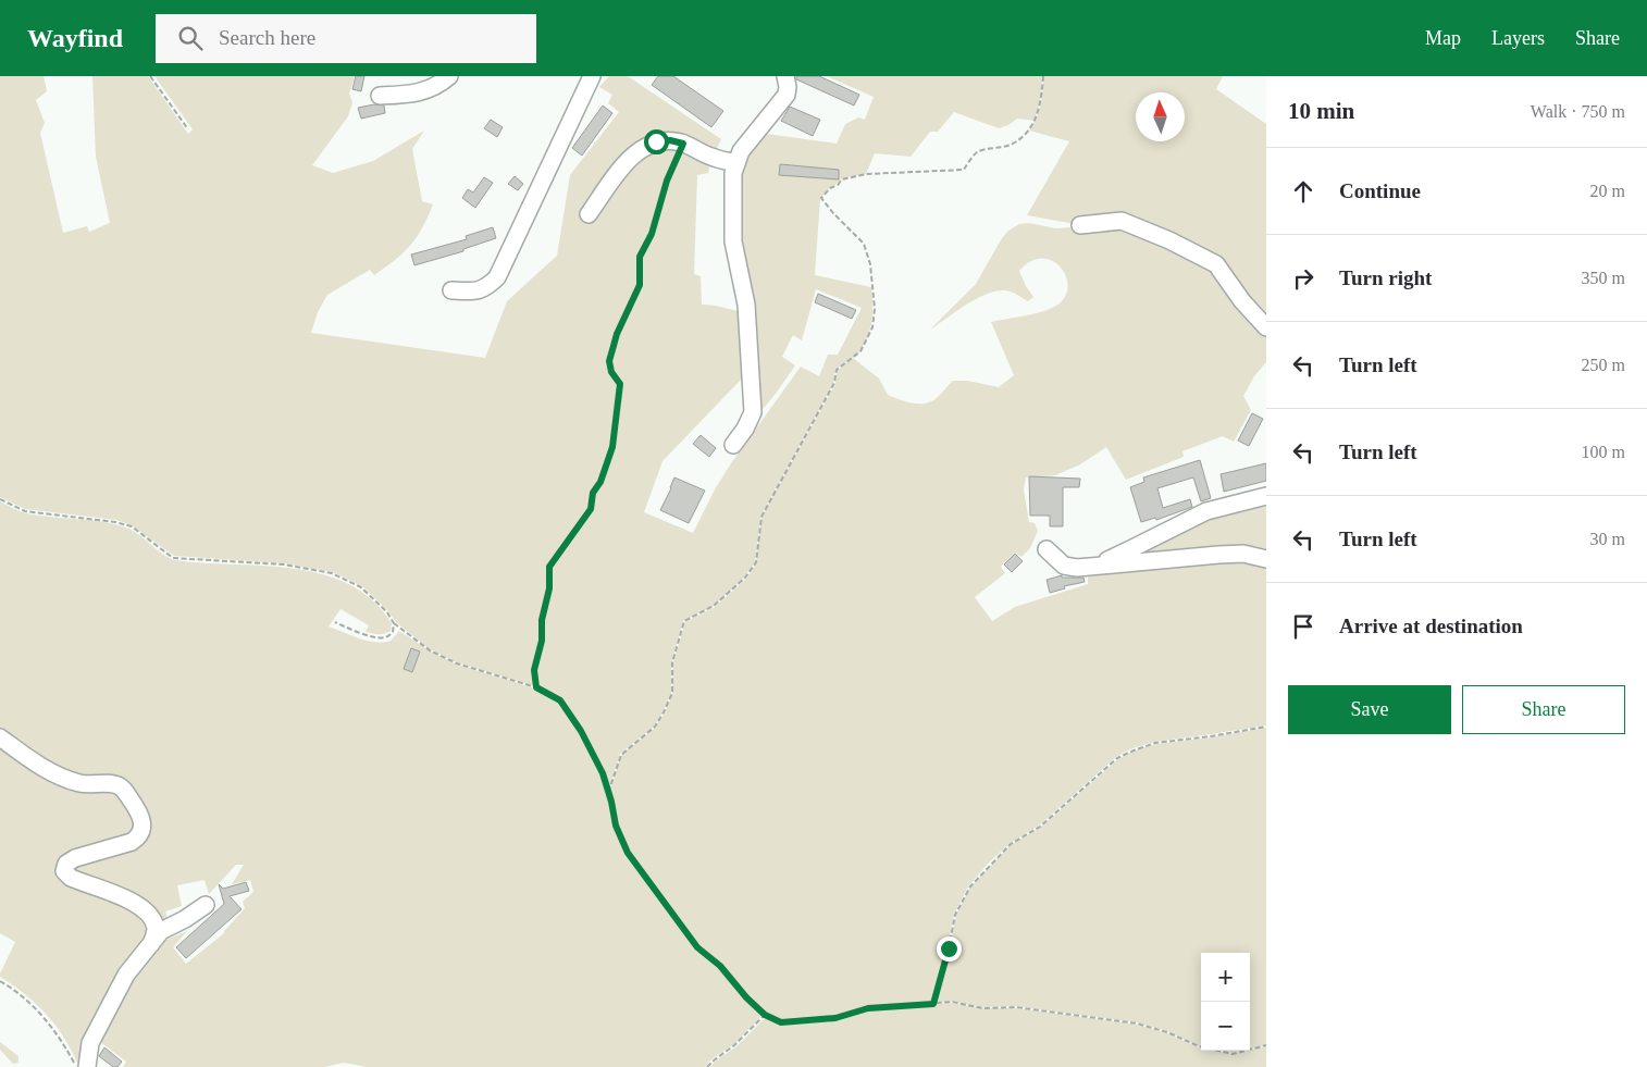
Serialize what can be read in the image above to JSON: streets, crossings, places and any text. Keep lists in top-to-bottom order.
{
  "north": "top",
  "page": {
    "header": "Wayfind",
    "search": "Search here",
    "nav": ["Map", "Layers", "Share"],
    "heading": ["10 min", "Walk · 750 m"],
    "list": [
      ["Continue", "20 m"],
      ["Turn right", "350 m"],
      ["Turn left", "250 m"],
      ["Turn left", "100 m"],
      ["Turn left", "30 m"],
      "Arrive at destination"
    ],
    "buttons": ["Save", "Share"],
    "map_buttons": ["+", "−"]
  }
}
